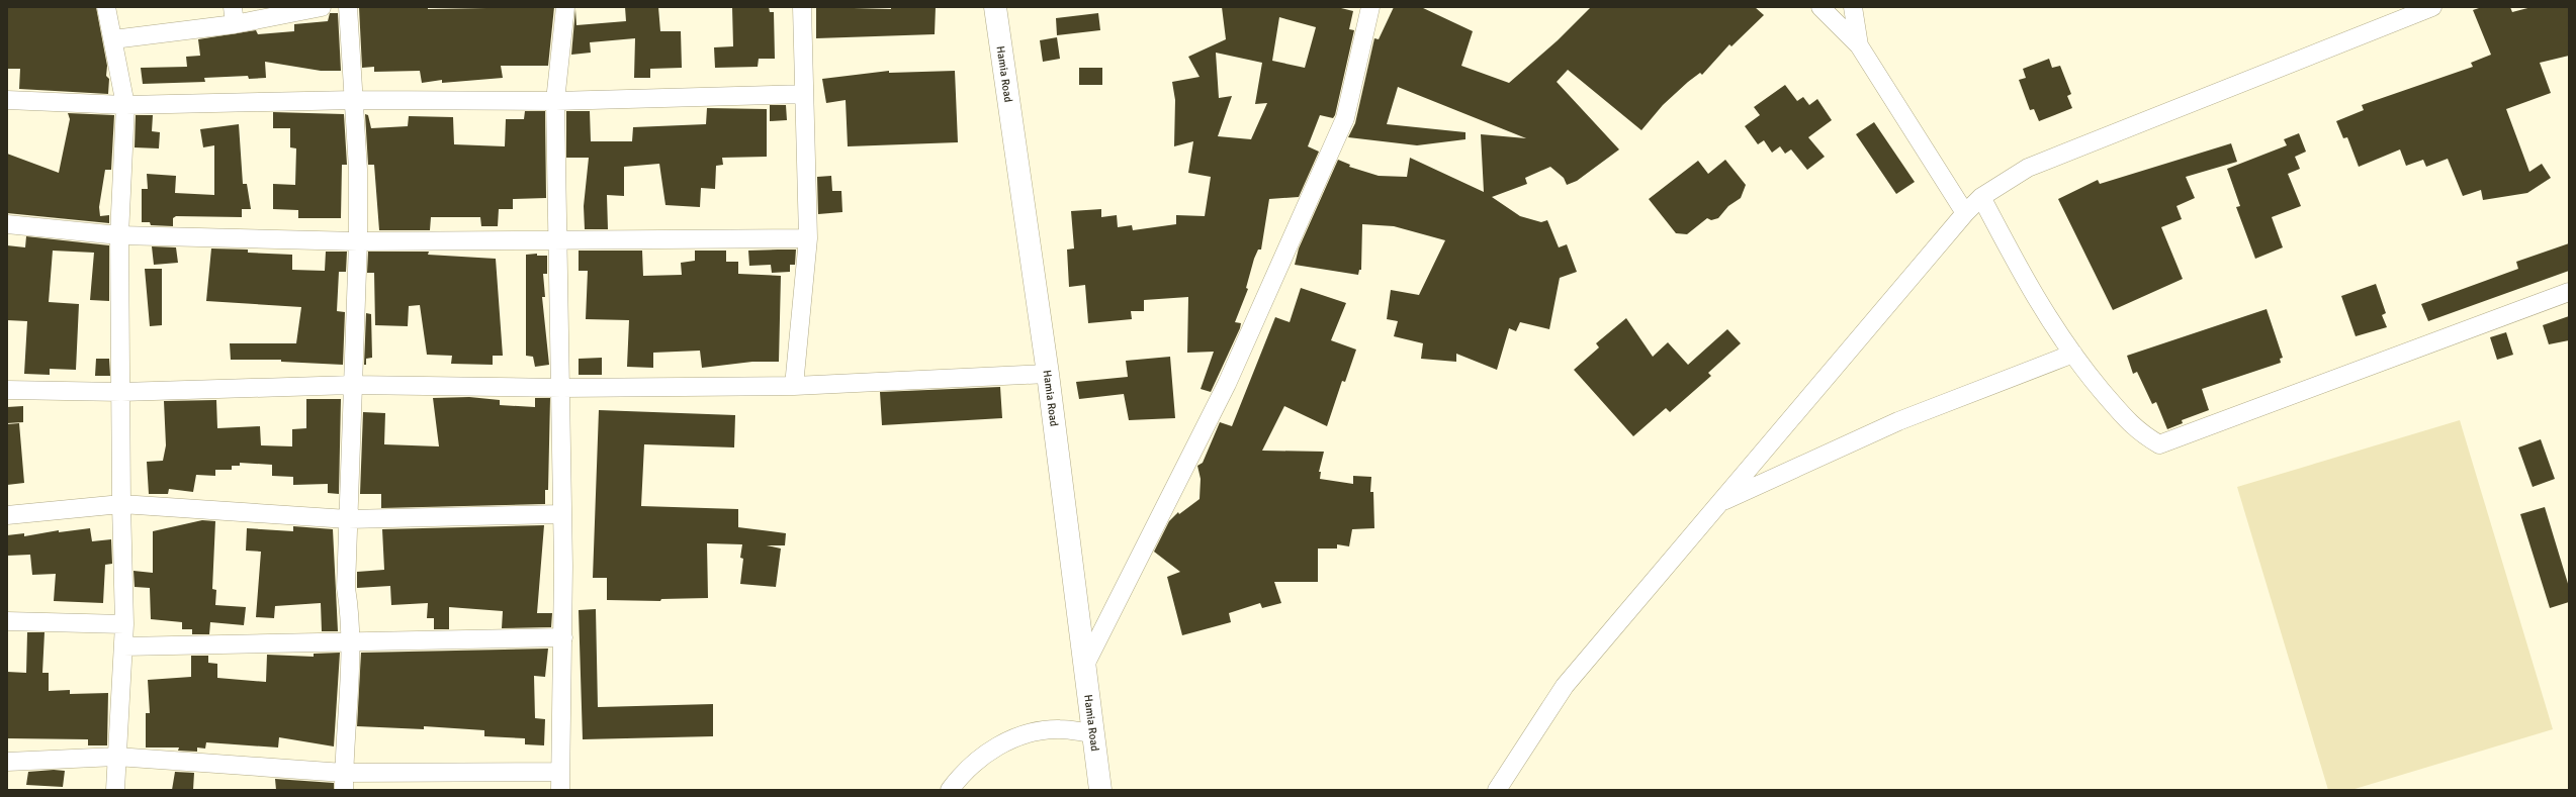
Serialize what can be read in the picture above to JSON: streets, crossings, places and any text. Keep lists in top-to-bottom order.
{
  "streets": {
    "street": ["Hamia Road"]
  }
}
